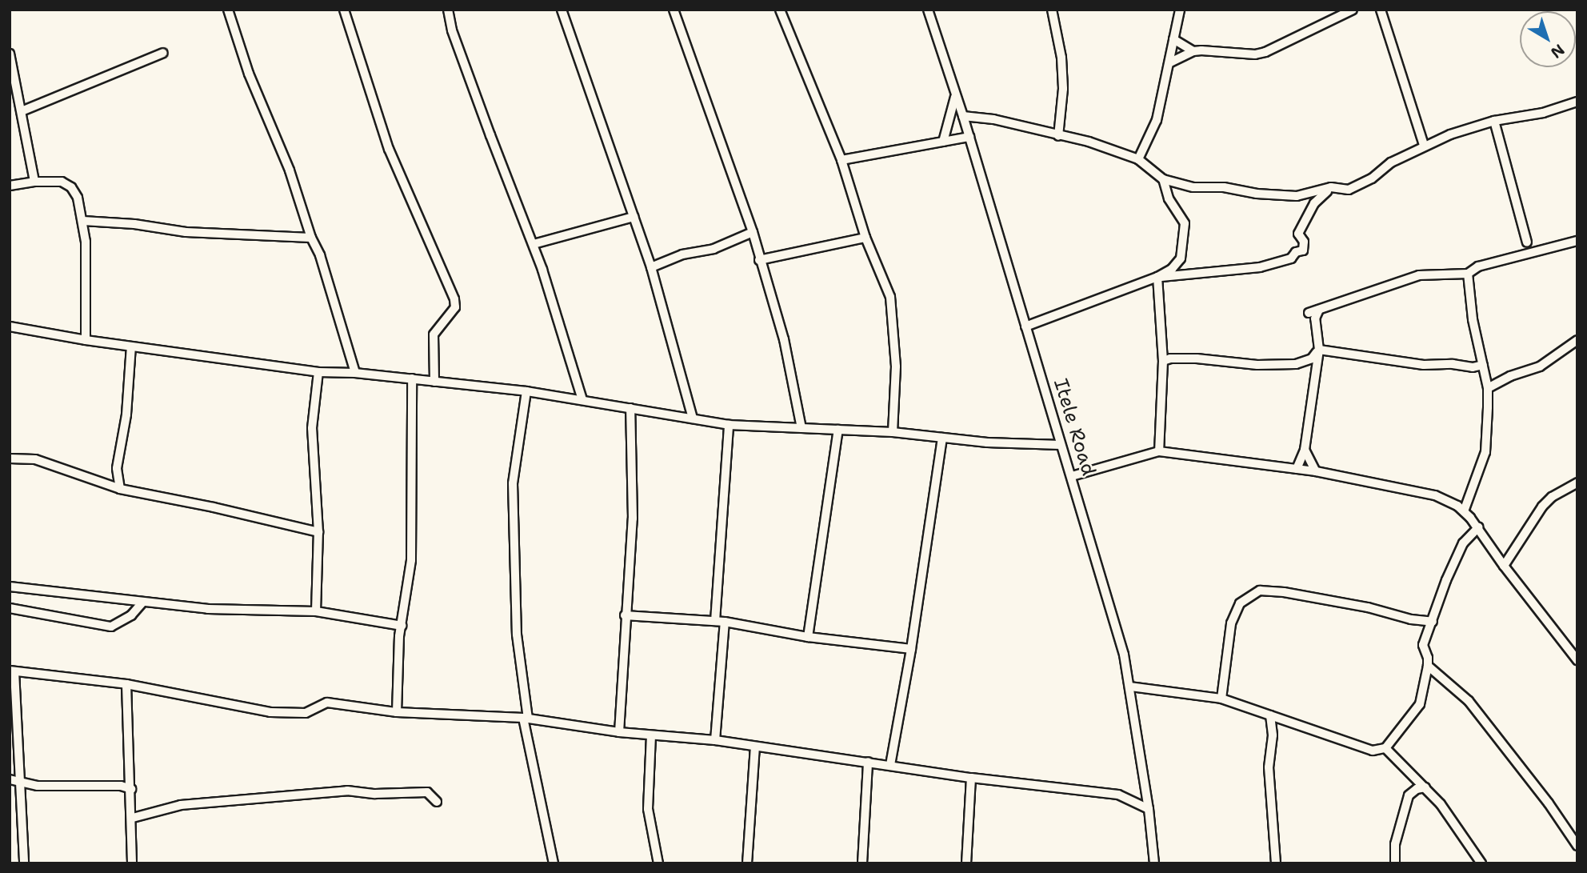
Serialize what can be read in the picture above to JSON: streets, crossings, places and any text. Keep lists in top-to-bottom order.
{
  "streets": {
    "street": ["Itele Road"]
  },
  "north": "bottom right"
}
